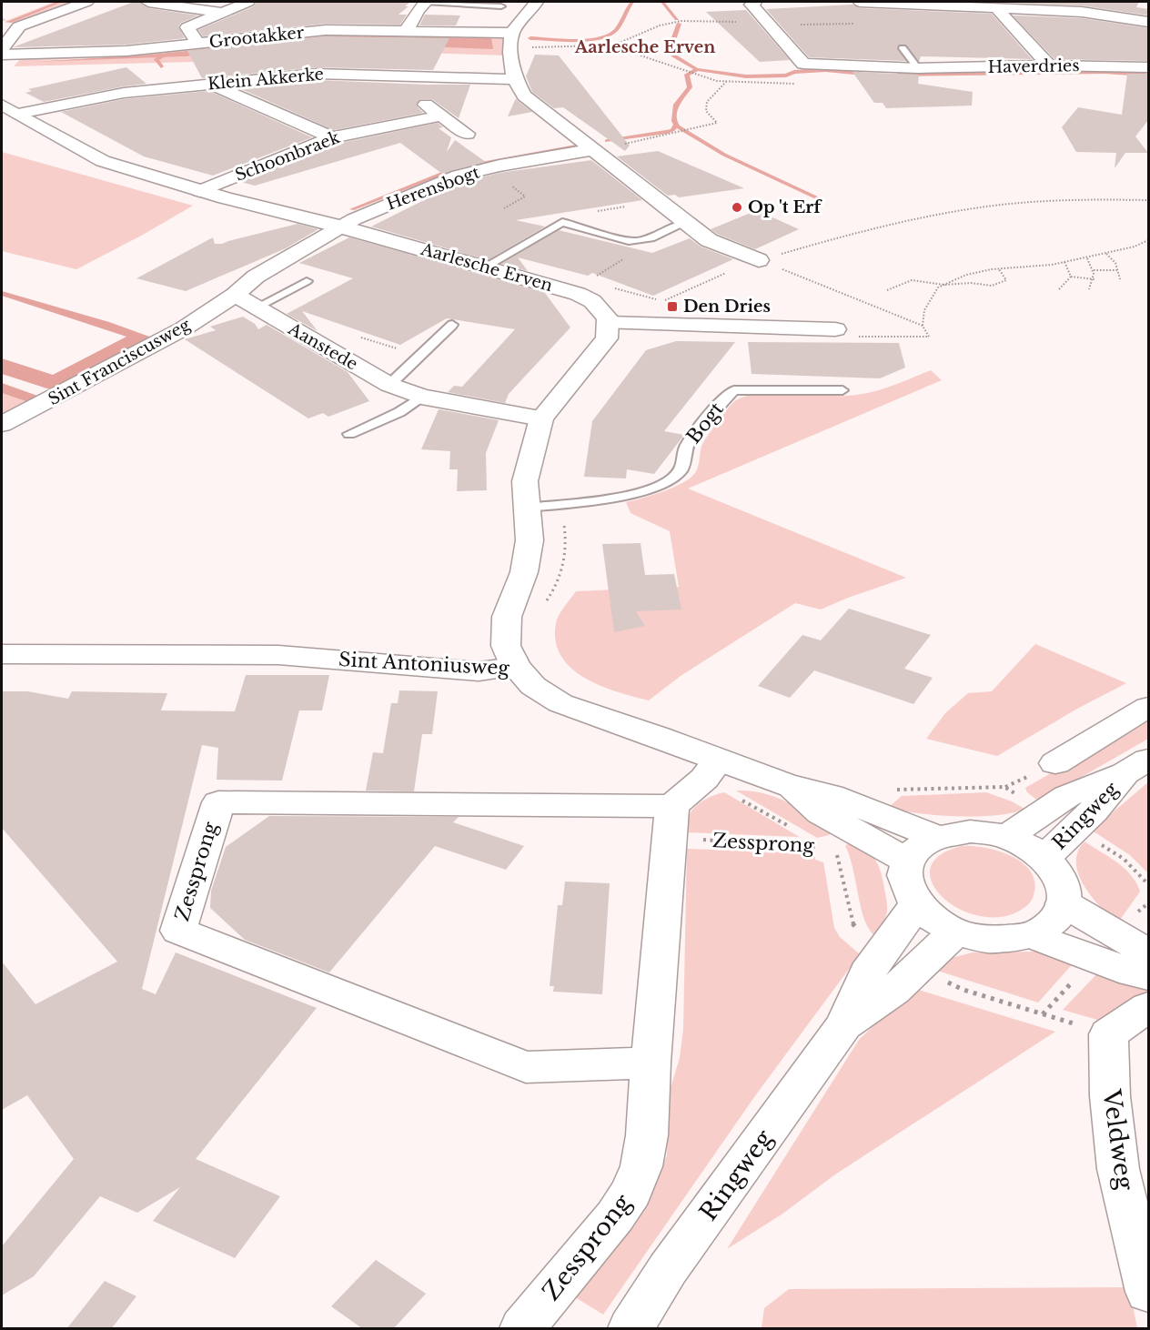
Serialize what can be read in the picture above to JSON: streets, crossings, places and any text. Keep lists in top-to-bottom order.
{
  "streets": {
    "street": [
      "Grootakker",
      "Haverdries",
      "Klein Akkerke",
      "Schoonbraek",
      "Herensbogt",
      "Aarlesche Erven",
      "Aanstede",
      "Sint Franciscusweg",
      "Sint Antoniusweg",
      "Ringweg",
      "Zessprong",
      "Veldweg"
    ],
    "lane": ["Bogt"]
  },
  "crossings": [
    ["Klein Akkerke", "Aarlesche Erven"],
    ["Schoonbraek", "Aarlesche Erven"],
    ["Herensbogt", "Aarlesche Erven"],
    ["Herensbogt", "Aanstede"],
    ["Herensbogt", "Sint Franciscusweg"],
    ["Aanstede", "Sint Franciscusweg"],
    ["Sint Antoniusweg", "Ringweg"]
  ],
  "districts": ["Aarlesche Erven"],
  "places": {
    "other": ["Op 't Erf"],
    "transit": ["Den Dries"]
  }
}
